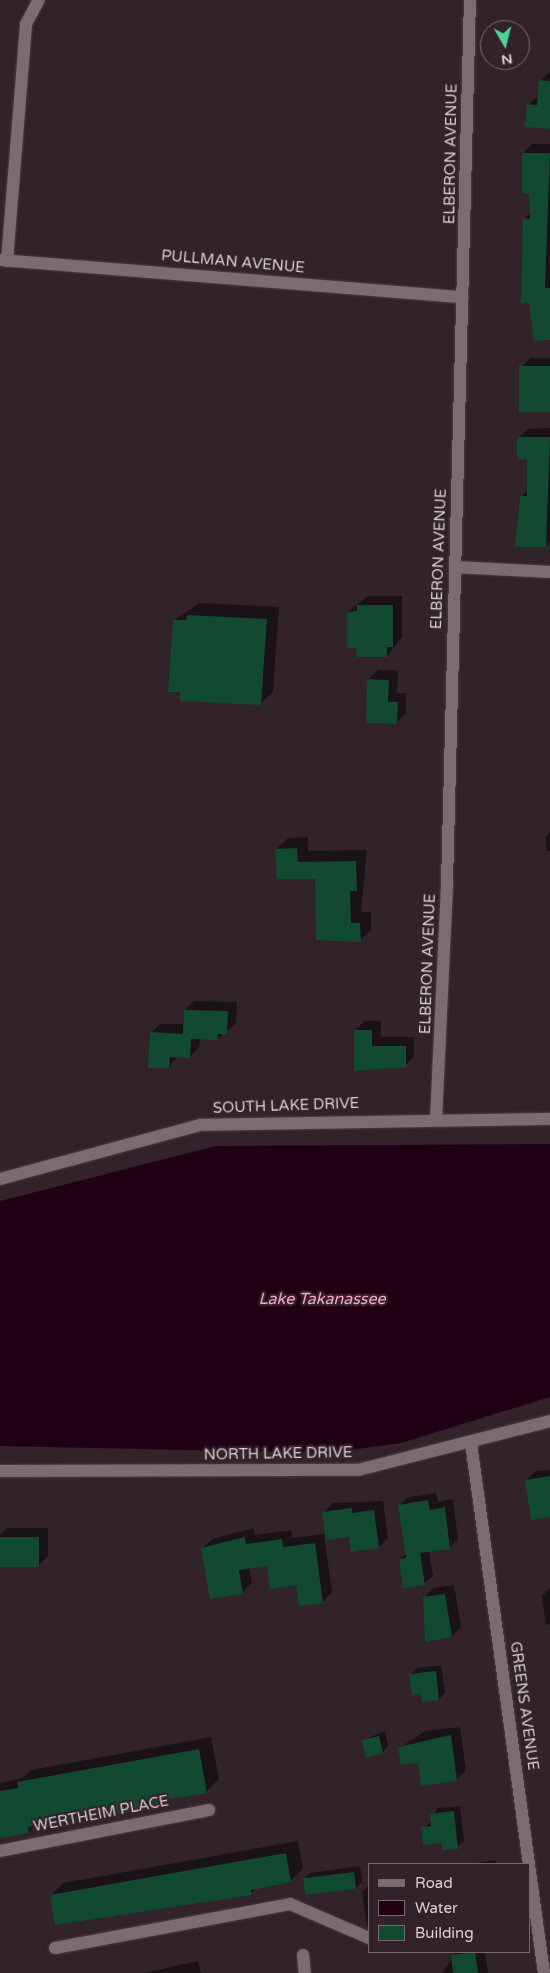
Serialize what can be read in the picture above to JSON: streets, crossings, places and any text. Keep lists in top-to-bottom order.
{
  "streets": {
    "street": [
      "ELBERON AVENUE",
      "PULLMAN AVENUE",
      "SOUTH LAKE DRIVE",
      "NORTH LAKE DRIVE",
      "GREENS AVENUE",
      "WERTHEIM PLACE"
    ]
  },
  "crossings": [
    ["ELBERON AVENUE", "PULLMAN AVENUE"],
    ["ELBERON AVENUE", "SOUTH LAKE DRIVE"],
    ["NORTH LAKE DRIVE", "GREENS AVENUE"]
  ],
  "water": ["Lake Takanassee"],
  "legend": ["Road", "Water", "Building"],
  "north": "bottom"
}
